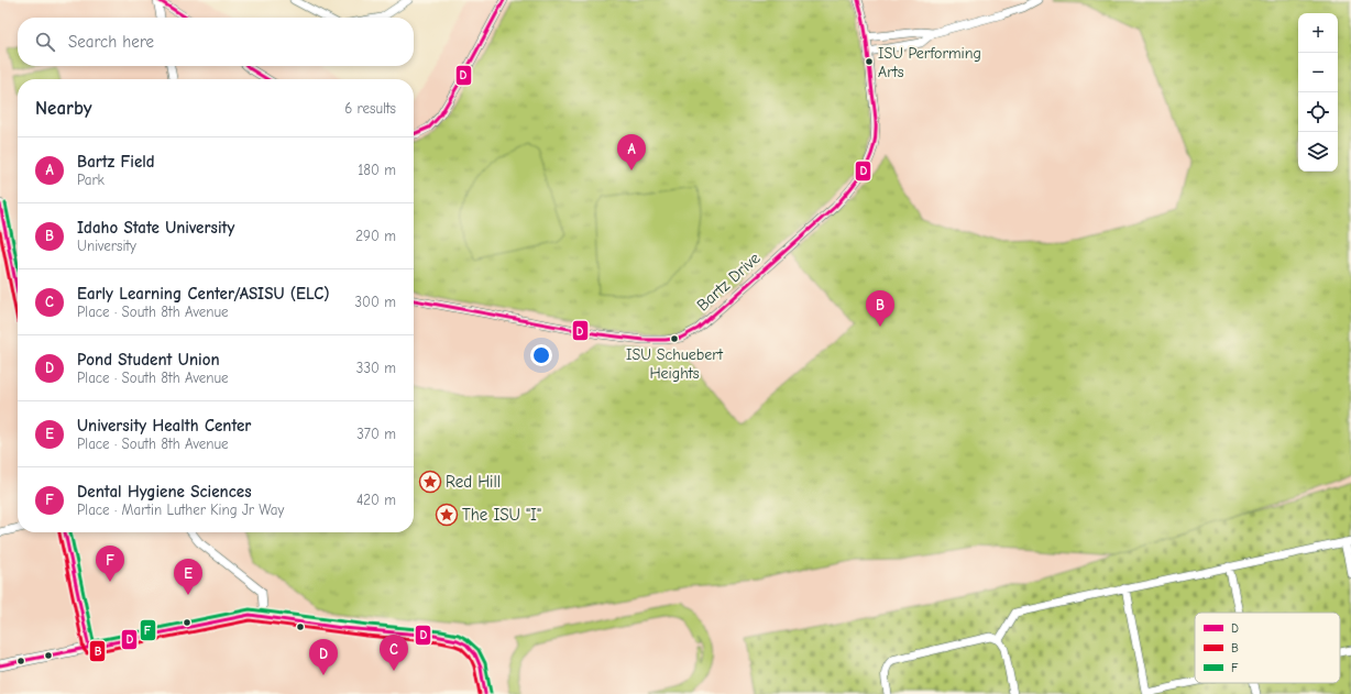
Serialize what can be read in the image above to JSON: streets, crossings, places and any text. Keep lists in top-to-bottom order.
{
  "streets": {
    "street": ["Bartz Drive"]
  },
  "places": {
    "other": ["ISU Performing Arts", "ISU Schuebert Heights"],
    "place": ["Red Hill", "The ISU \"I\""]
  },
  "lines": ["transit line D", "transit line F", "transit line B"],
  "legend": ["D", "B", "F"],
  "page": {
    "map_buttons": ["+", "−"],
    "search": "Search here",
    "heading": ["Nearby", "6 results"],
    "pins": [
      "A",
      "B",
      "F",
      "E",
      "C",
      "D"
    ],
    "list": [
      {
        "mark": "A",
        "name": "Bartz Field",
        "note": "Park",
        "value": "180 m"
      },
      {
        "mark": "B",
        "name": "Idaho State University",
        "note": "University",
        "value": "290 m"
      },
      {
        "mark": "C",
        "name": "Early Learning Center/ASISU (ELC)",
        "note": "Place · South 8th Avenue",
        "value": "300 m"
      },
      {
        "mark": "D",
        "name": "Pond Student Union",
        "note": "Place · South 8th Avenue",
        "value": "330 m"
      },
      {
        "mark": "E",
        "name": "University Health Center",
        "note": "Place · South 8th Avenue",
        "value": "370 m"
      },
      {
        "mark": "F",
        "name": "Dental Hygiene Sciences",
        "note": "Place · Martin Luther King Jr Way",
        "value": "420 m"
      }
    ]
  }
}
